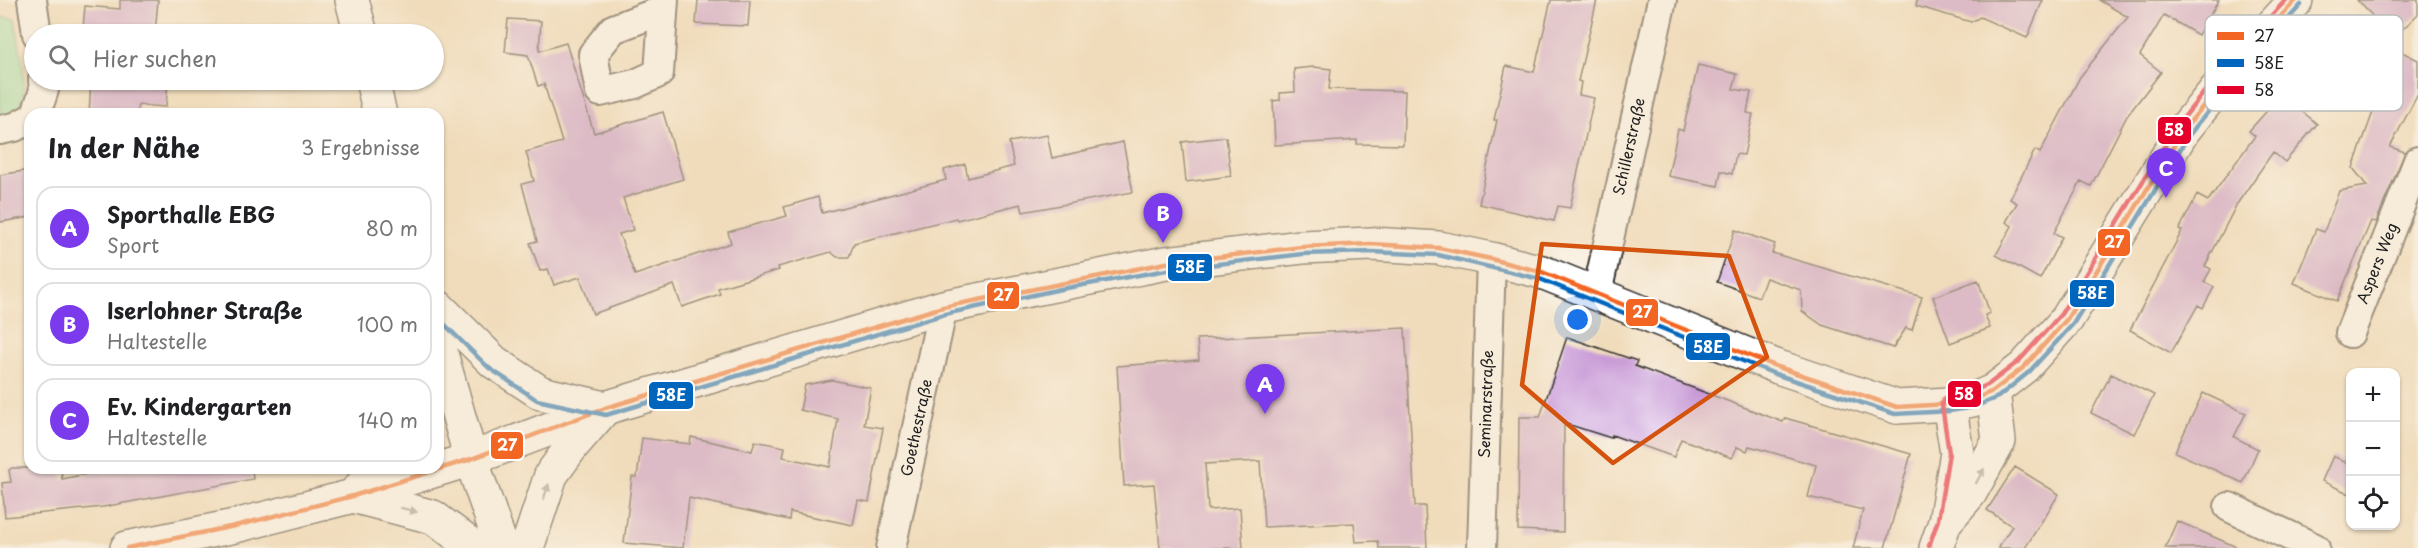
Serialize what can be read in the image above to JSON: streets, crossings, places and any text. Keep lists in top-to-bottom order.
{
  "streets": {
    "street": [
      "Schillerstraße",
      "Aspers Weg",
      "Seminarstraße",
      "Goethestraße"
    ]
  },
  "lines": ["transit line 27", "transit line 58", "transit line 58E"],
  "legend": ["27", "58E", "58"],
  "page": {
    "search": "Hier suchen",
    "heading": ["In der Nähe", "3 Ergebnisse"],
    "pins": ["C", "B", "A"],
    "list": [
      {
        "mark": "A",
        "name": "Sporthalle EBG",
        "note": "Sport",
        "value": "80 m"
      },
      {
        "mark": "B",
        "name": "Iserlohner Straße",
        "note": "Haltestelle",
        "value": "100 m"
      },
      {
        "mark": "C",
        "name": "Ev. Kindergarten",
        "note": "Haltestelle",
        "value": "140 m"
      }
    ],
    "map_buttons": ["+", "−"]
  }
}
